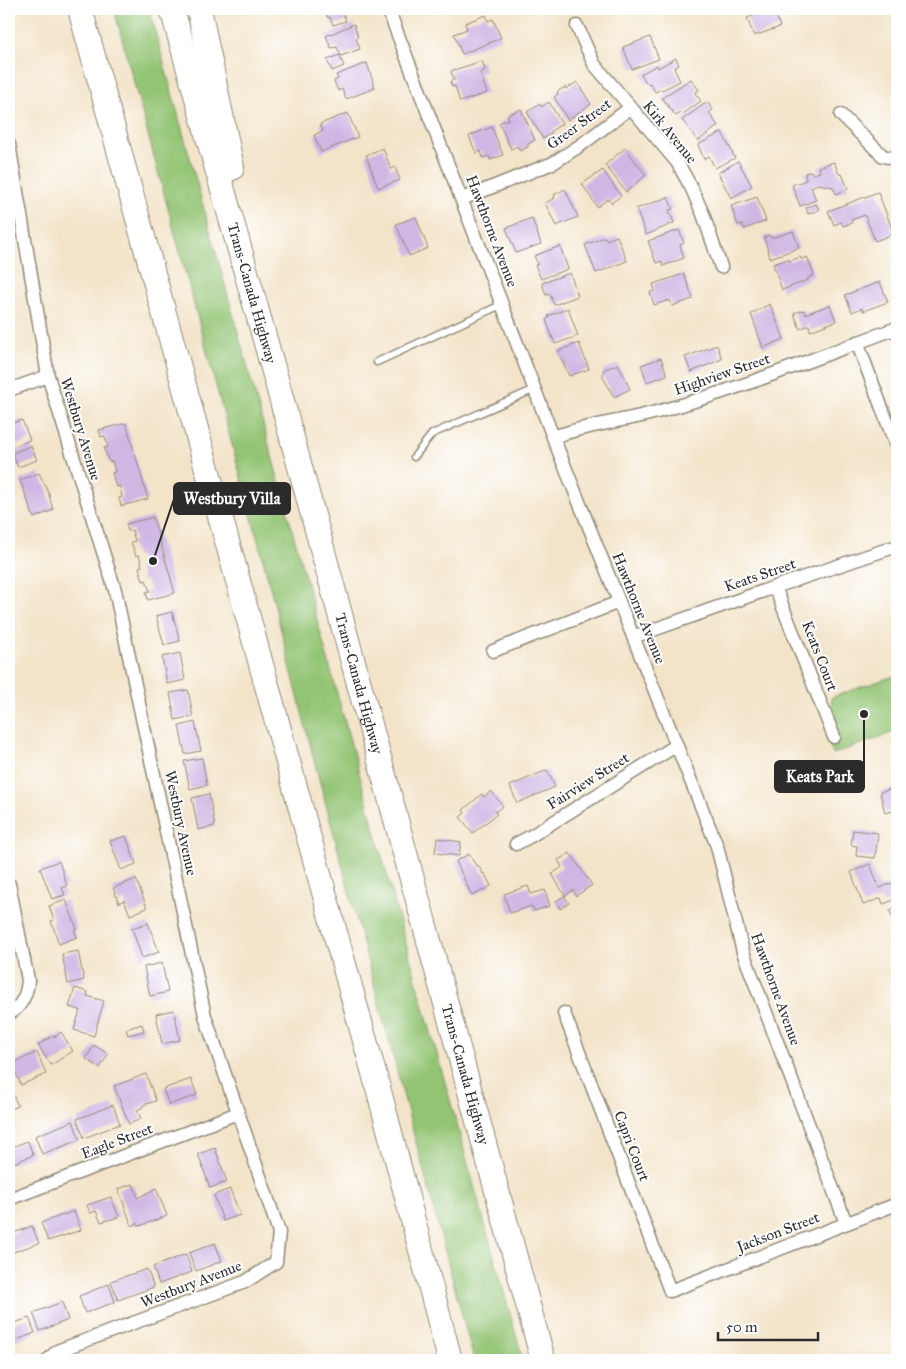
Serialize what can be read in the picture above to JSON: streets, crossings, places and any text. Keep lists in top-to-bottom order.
{
  "streets": {
    "highway": ["Trans-Canada Highway"],
    "street": [
      "Greer Street",
      "Kirk Avenue",
      "Hawthorne Avenue",
      "Highview Street",
      "Westbury Avenue",
      "Keats Street",
      "Keats Court",
      "Fairview Street",
      "Eagle Street",
      "Capri Court",
      "Jackson Street"
    ]
  },
  "crossings": [
    ["Greer Street", "Kirk Avenue"],
    ["Greer Street", "Hawthorne Avenue"],
    ["Hawthorne Avenue", "Highview Street"],
    ["Hawthorne Avenue", "Keats Street"],
    ["Hawthorne Avenue", "Fairview Street"],
    ["Hawthorne Avenue", "Jackson Street"],
    ["Westbury Avenue", "Eagle Street"],
    ["Keats Street", "Keats Court"],
    ["Capri Court", "Jackson Street"]
  ],
  "places": ["Westbury Villa", "Keats Park"],
  "scale_bar": "50 m"
}
